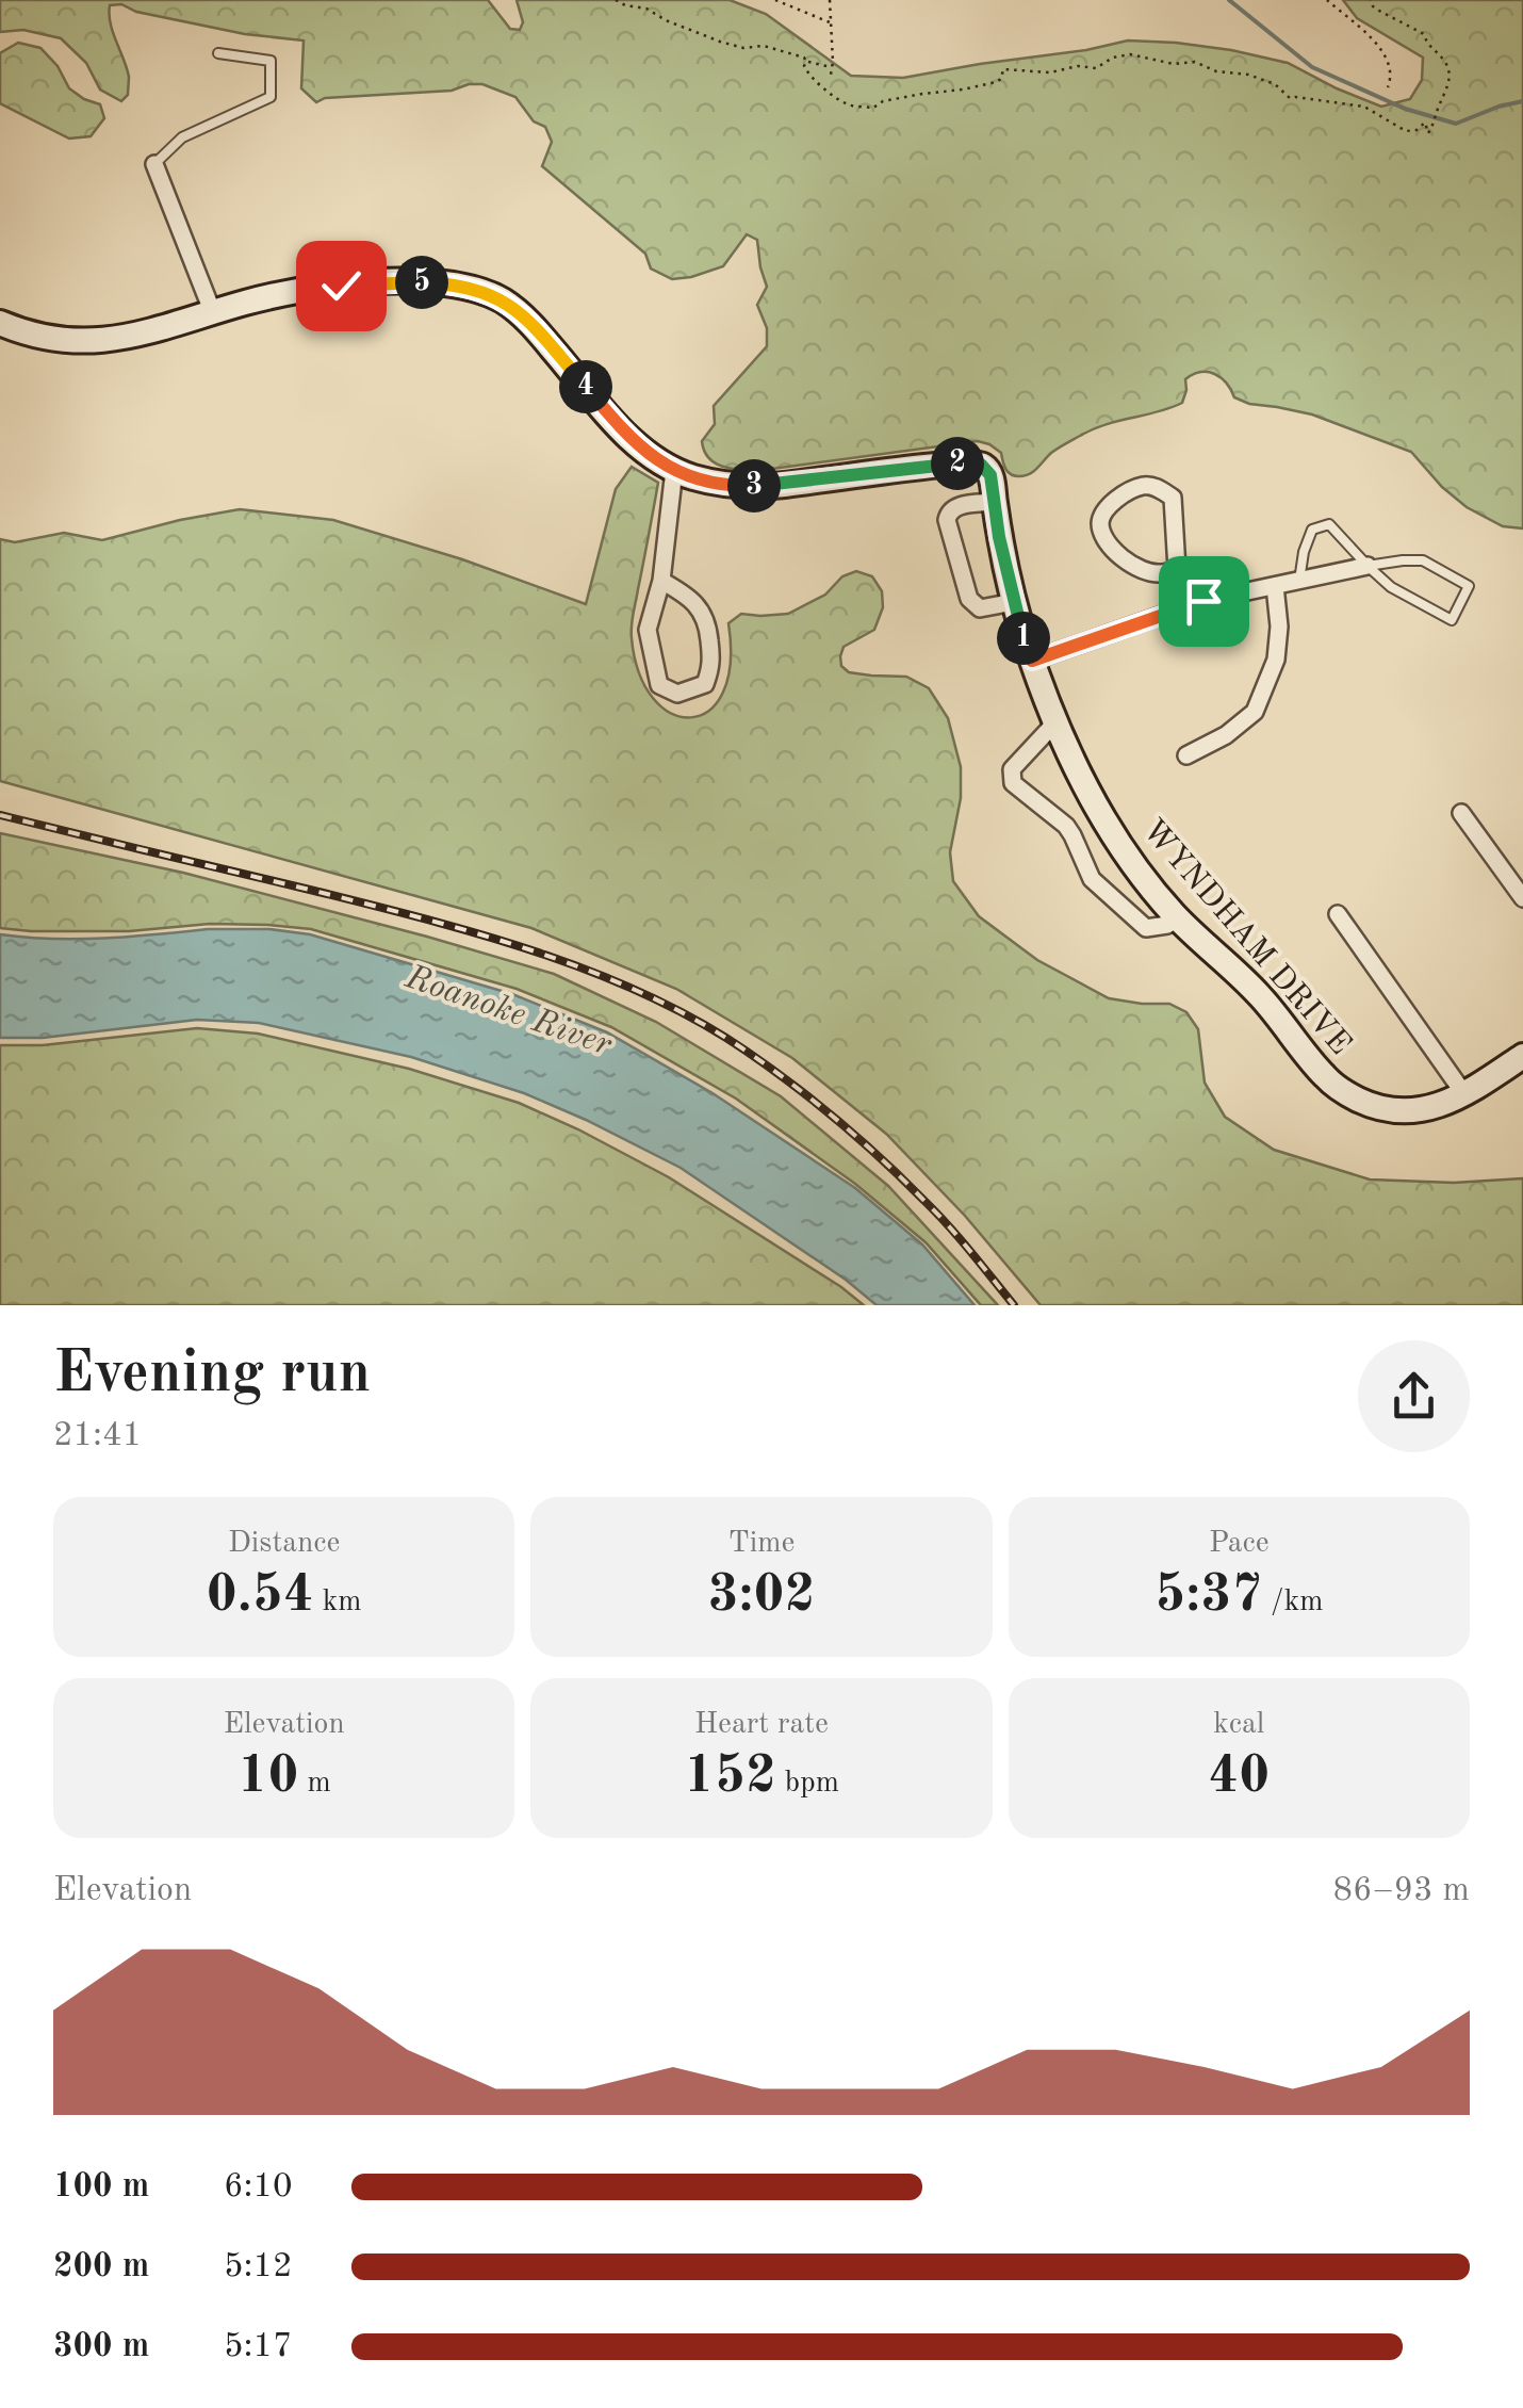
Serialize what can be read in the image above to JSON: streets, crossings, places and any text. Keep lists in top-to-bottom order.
{
  "streets": {
    "street": ["WYNDHAM DRIVE"]
  },
  "water": ["Roanoke River"],
  "page": {
    "pins": [
      "5",
      "4",
      "2",
      "3",
      "1"
    ],
    "heading": ["Evening run", "21:41"],
    "stats": [
      ["Distance", "0.54 km"],
      ["Time", "3:02"],
      ["Pace", "5:37 /km"],
      ["Elevation", "10 m"],
      ["Heart rate", "152 bpm"],
      ["kcal", "40"]
    ],
    "chart": ["Elevation", "86–93 m"],
    "list": [
      {
        "name": "100 m",
        "note": "6:10"
      },
      {
        "name": "200 m",
        "note": "5:12"
      },
      {
        "name": "300 m",
        "note": "5:17"
      }
    ]
  }
}
